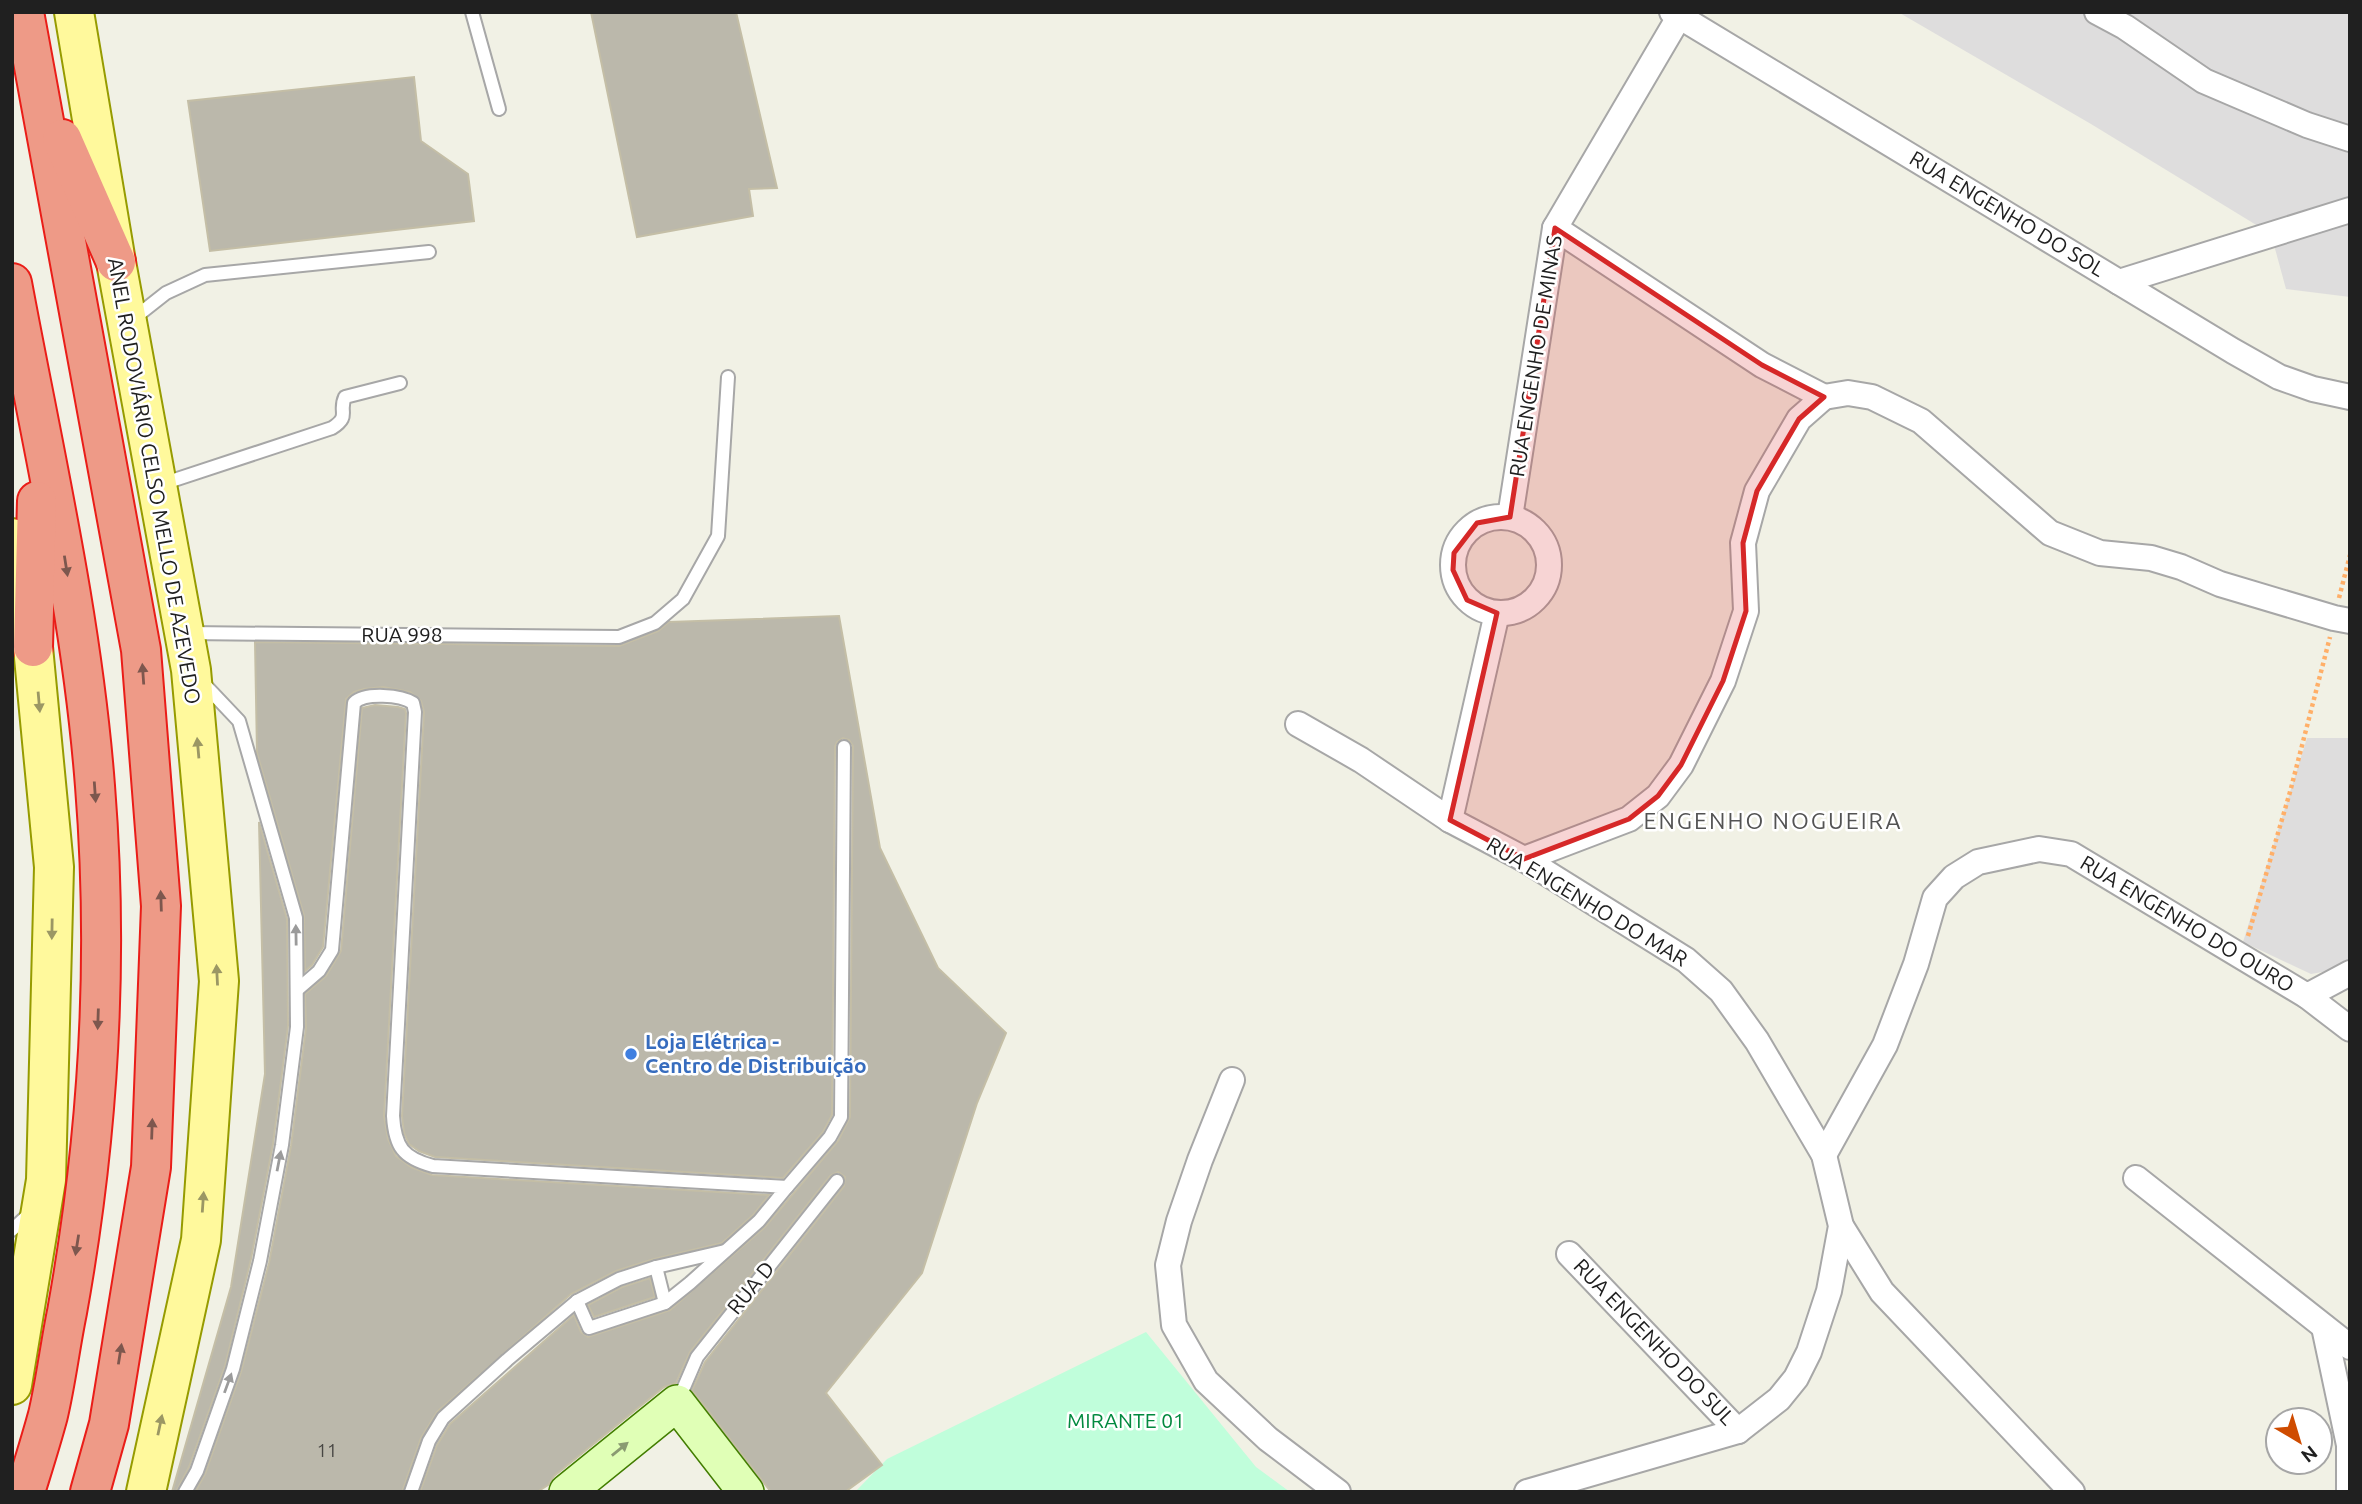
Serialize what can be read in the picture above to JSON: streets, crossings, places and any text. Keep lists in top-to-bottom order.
{
  "streets": {
    "highway": ["ANEL RODOVIÁRIO CELSO MELLO DE AZEVEDO"],
    "street": [
      "RUA ENGENHO DO SOL",
      "RUA ENGENHO DE MINAS",
      "RUA ENGENHO DO MAR",
      "RUA ENGENHO DO OURO",
      "RUA ENGENHO DO SUL"
    ],
    "lane": ["RUA 998", "RUA D"]
  },
  "crossings": [
    ["RUA ENGENHO DO SOL", "RUA ENGENHO DE MINAS"],
    ["ANEL RODOVIÁRIO CELSO MELLO DE AZEVEDO", "RUA 998"],
    ["RUA ENGENHO DO MAR", "RUA ENGENHO DO OURO"],
    ["RUA ENGENHO DO MAR", "RUA ENGENHO DO SUL"]
  ],
  "districts": ["ENGENHO NOGUEIRA"],
  "parks": ["MIRANTE 01"],
  "places": ["Loja Elétrica - Centro de Distribuição"],
  "house_numbers": ["11"],
  "north": "bottom right"
}
